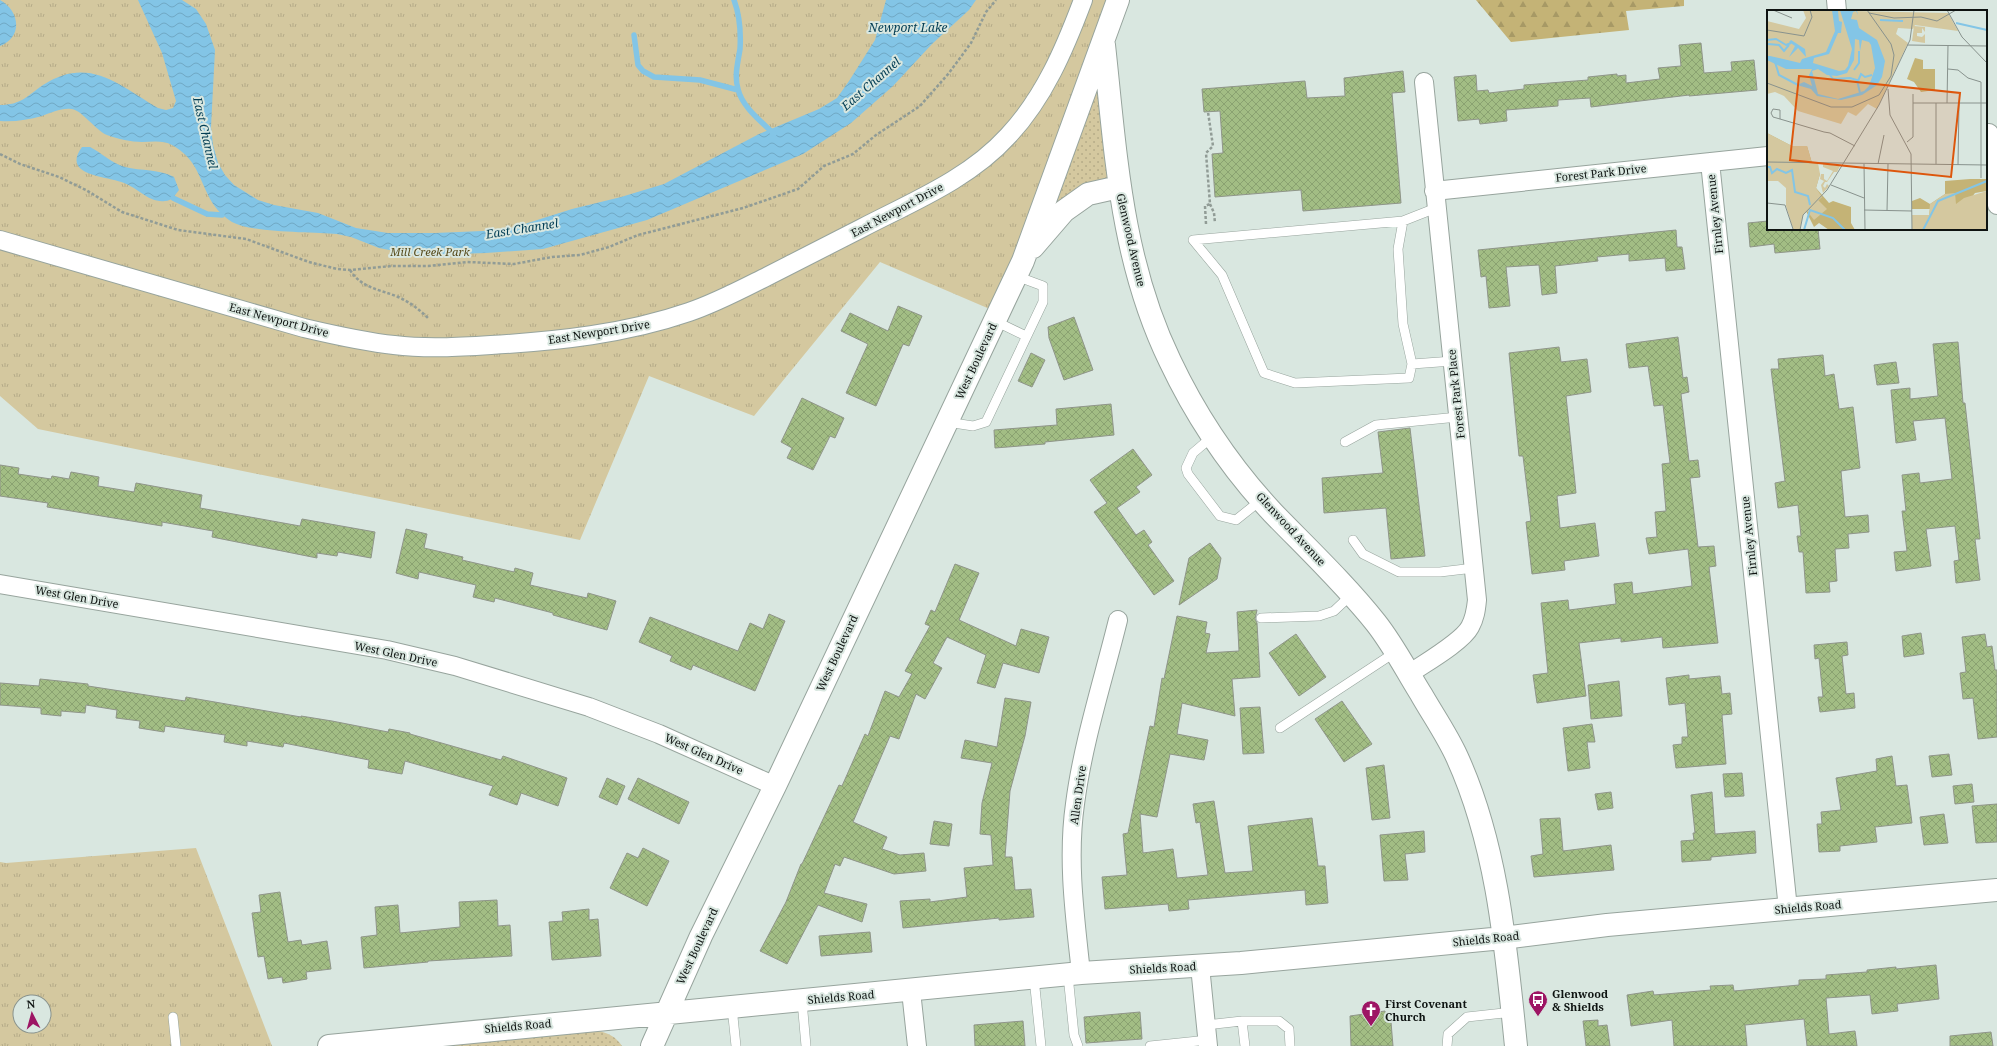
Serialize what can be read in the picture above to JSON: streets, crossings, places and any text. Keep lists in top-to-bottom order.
{
  "streets": {
    "street": [
      "Forest Park Drive",
      "East Newport Drive",
      "Firnley Avenue",
      "Glenwood Avenue",
      "West Boulevard",
      "Forest Park Place",
      "West Glen Drive",
      "Allen Drive",
      "Shields Road"
    ]
  },
  "crossings": [
    ["Forest Park Drive", "Firnley Avenue"],
    ["Forest Park Drive", "Forest Park Place"],
    ["Firnley Avenue", "Shields Road"],
    ["Glenwood Avenue", "West Boulevard"],
    ["Glenwood Avenue", "Forest Park Place"],
    ["Glenwood Avenue", "Shields Road"],
    ["West Boulevard", "West Glen Drive"],
    ["West Boulevard", "Shields Road"],
    ["Allen Drive", "Shields Road"]
  ],
  "water": ["Newport Lake", "East Channel"],
  "parks": ["Mill Creek Park"],
  "places": {
    "bus stop": ["Glenwood & Shields"],
    "church": ["First Covenant Church"]
  },
  "north": "top"
}
